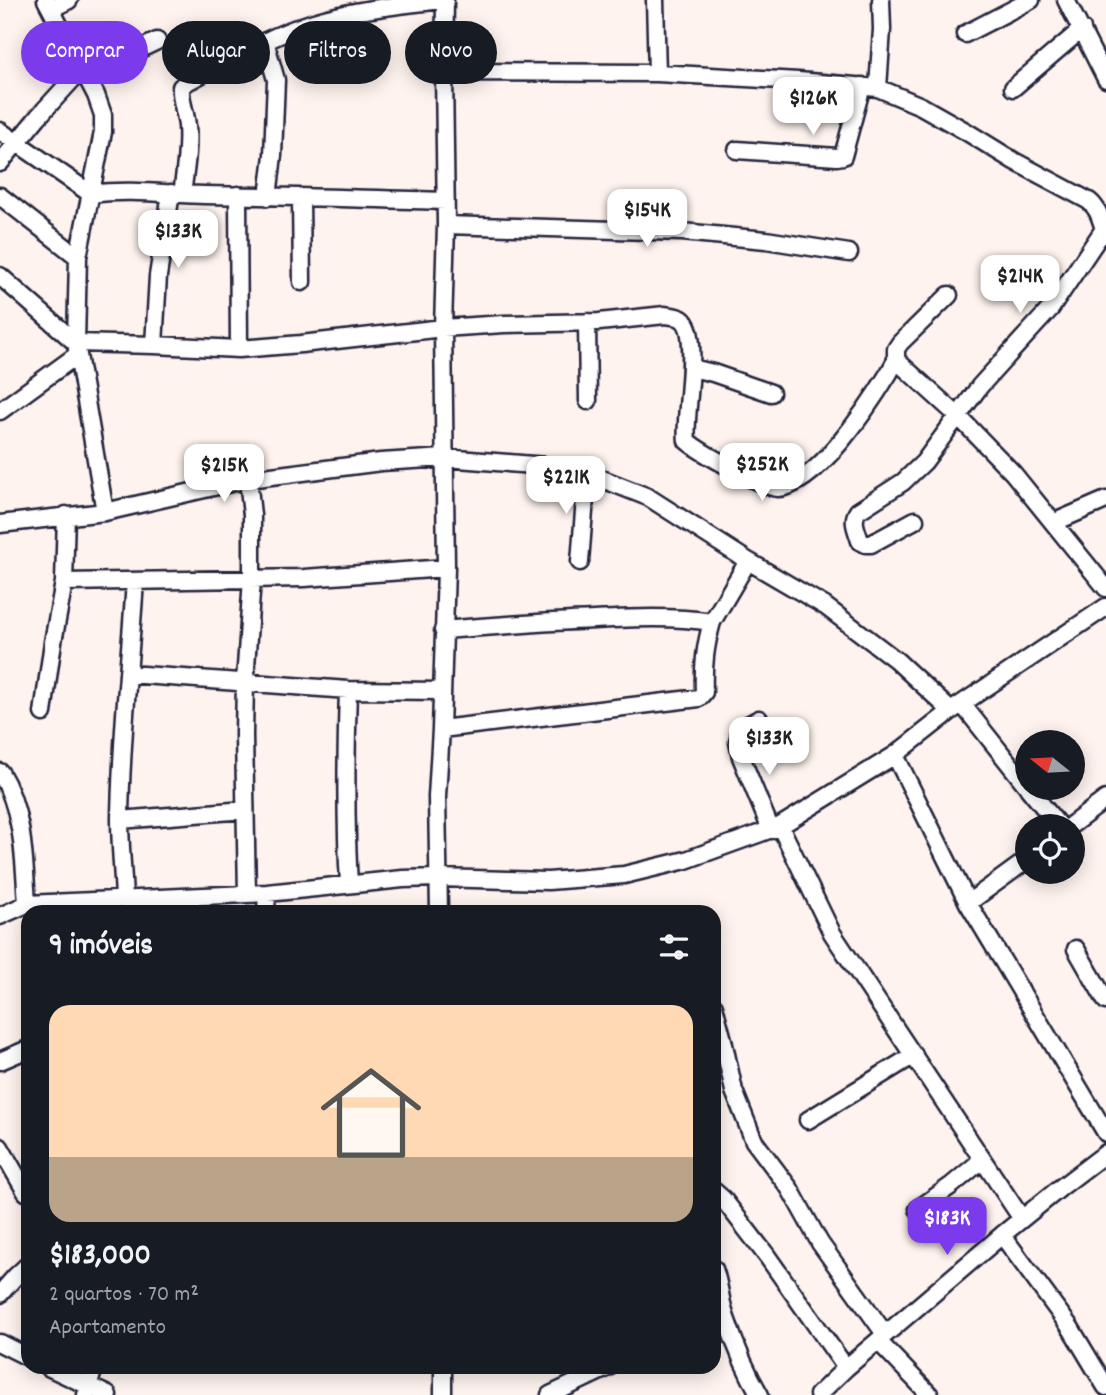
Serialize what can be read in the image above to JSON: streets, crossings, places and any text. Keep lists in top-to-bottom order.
{
  "north": "left",
  "page": {
    "chip": [
      "Comprar",
      "Alugar",
      "Filtros",
      "Novo"
    ],
    "price": [
      "$126K",
      "$154K",
      "$133K",
      "$214K",
      "$252K",
      "$215K",
      "$221K",
      "$133K",
      "$183K"
    ],
    "heading": "9 imóveis",
    "list": [
      {
        "name": "$183,000",
        "note": "2 quartos · 70 m² · Apartamento"
      }
    ]
  }
}
